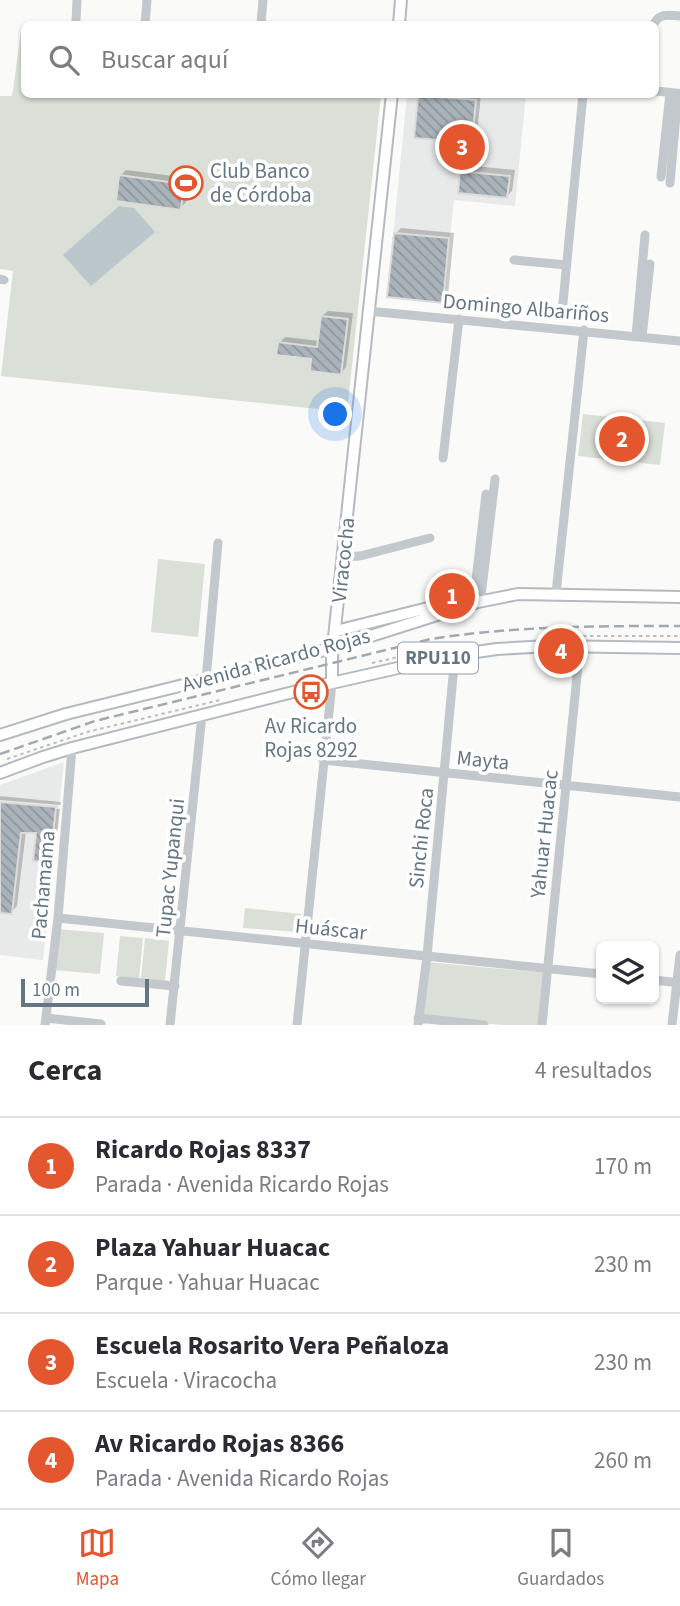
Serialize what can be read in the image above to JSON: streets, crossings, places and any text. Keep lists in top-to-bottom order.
{
  "streets": {
    "main road": ["Viracocha", "RPU110", "Avenida Ricardo Rojas"],
    "street": [
      "Domingo Albariños",
      "Mayta",
      "Yahuar Huacac",
      "Sinchi Roca",
      "Tupac Yupanqui",
      "Pachamama",
      "Huáscar"
    ]
  },
  "crossings": [
    ["Domingo Albariños", "Viracocha"],
    ["Viracocha", "Avenida Ricardo Rojas"],
    ["Viracocha", "Mayta"],
    ["Viracocha", "Huáscar"],
    ["Avenida Ricardo Rojas", "Yahuar Huacac"],
    ["Avenida Ricardo Rojas", "Sinchi Roca"],
    ["Avenida Ricardo Rojas", "Tupac Yupanqui"],
    ["Avenida Ricardo Rojas", "Pachamama"],
    ["Mayta", "Yahuar Huacac"],
    ["Mayta", "Sinchi Roca"],
    ["Yahuar Huacac", "Huáscar"],
    ["Sinchi Roca", "Huáscar"],
    ["Tupac Yupanqui", "Huáscar"],
    ["Pachamama", "Huáscar"]
  ],
  "places": {
    "sports": ["Club Banco de Córdoba"],
    "bus stop": ["Av Ricardo Rojas 8292"]
  },
  "scale_bar": "100 m",
  "page": {
    "search": "Buscar aquí",
    "pins": [
      "3",
      "2",
      "1",
      "4"
    ],
    "scale": "100 m",
    "heading": ["Cerca", "4 resultados"],
    "list": [
      {
        "mark": "1",
        "name": "Ricardo Rojas 8337",
        "note": "Parada · Avenida Ricardo Rojas",
        "value": "170 m"
      },
      {
        "mark": "2",
        "name": "Plaza Yahuar Huacac",
        "note": "Parque · Yahuar Huacac",
        "value": "230 m"
      },
      {
        "mark": "3",
        "name": "Escuela Rosarito Vera Peñaloza",
        "note": "Escuela · Viracocha",
        "value": "230 m"
      },
      {
        "mark": "4",
        "name": "Av Ricardo Rojas 8366",
        "note": "Parada · Avenida Ricardo Rojas",
        "value": "260 m"
      }
    ],
    "nav": ["Mapa", "Cómo llegar", "Guardados"]
  }
}
